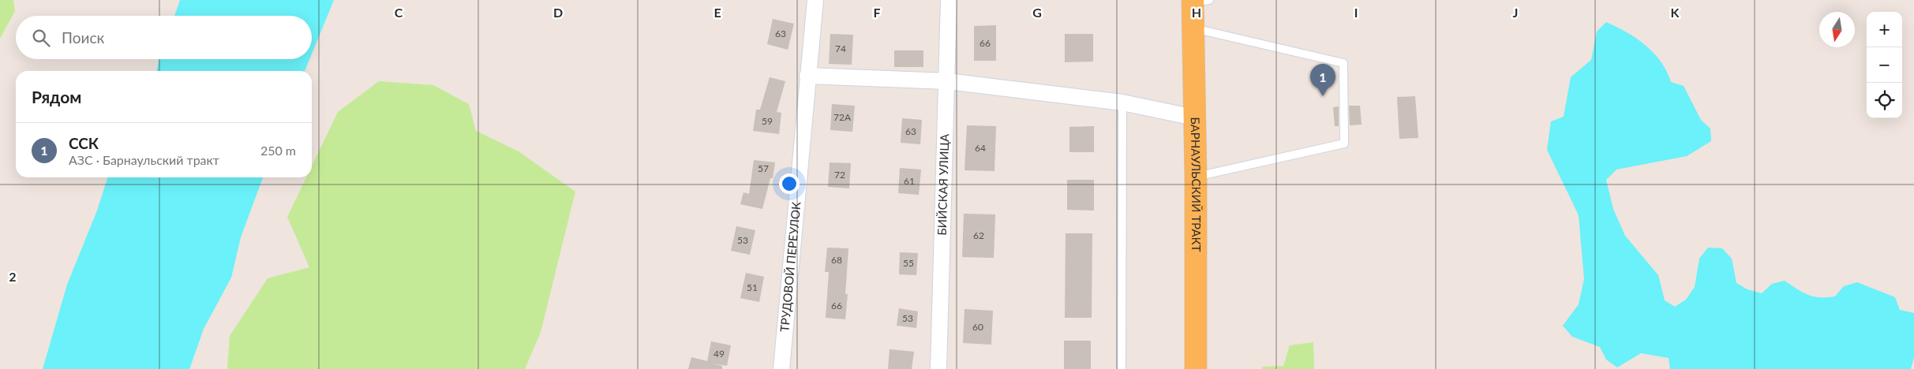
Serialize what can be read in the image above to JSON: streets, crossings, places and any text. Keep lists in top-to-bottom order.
{
  "streets": {
    "main road": ["БАРНАУЛЬСКИЙ ТРАКТ"],
    "street": ["БИЙСКАЯ УЛИЦА", "ТРУДОВОЙ ПЕРЕУЛОК"]
  },
  "house_numbers": [
    "63",
    "66",
    "74",
    "72А",
    "59",
    "63",
    "64",
    "57",
    "72",
    "61",
    "62",
    "53",
    "68",
    "55",
    "51",
    "66",
    "53",
    "60",
    "49"
  ],
  "north": "bottom",
  "page": {
    "map_buttons": ["+", "−"],
    "search": "Поиск",
    "pins": "1",
    "heading": "Рядом",
    "list": [
      {
        "mark": "1",
        "name": "ССК",
        "note": "АЗС · Барнаульский тракт",
        "value": "250 m"
      }
    ]
  },
  "grid": {
    "columns": [
      "C",
      "D",
      "E",
      "F",
      "G",
      "H",
      "I",
      "J",
      "K"
    ],
    "rows": ["2"]
  }
}
